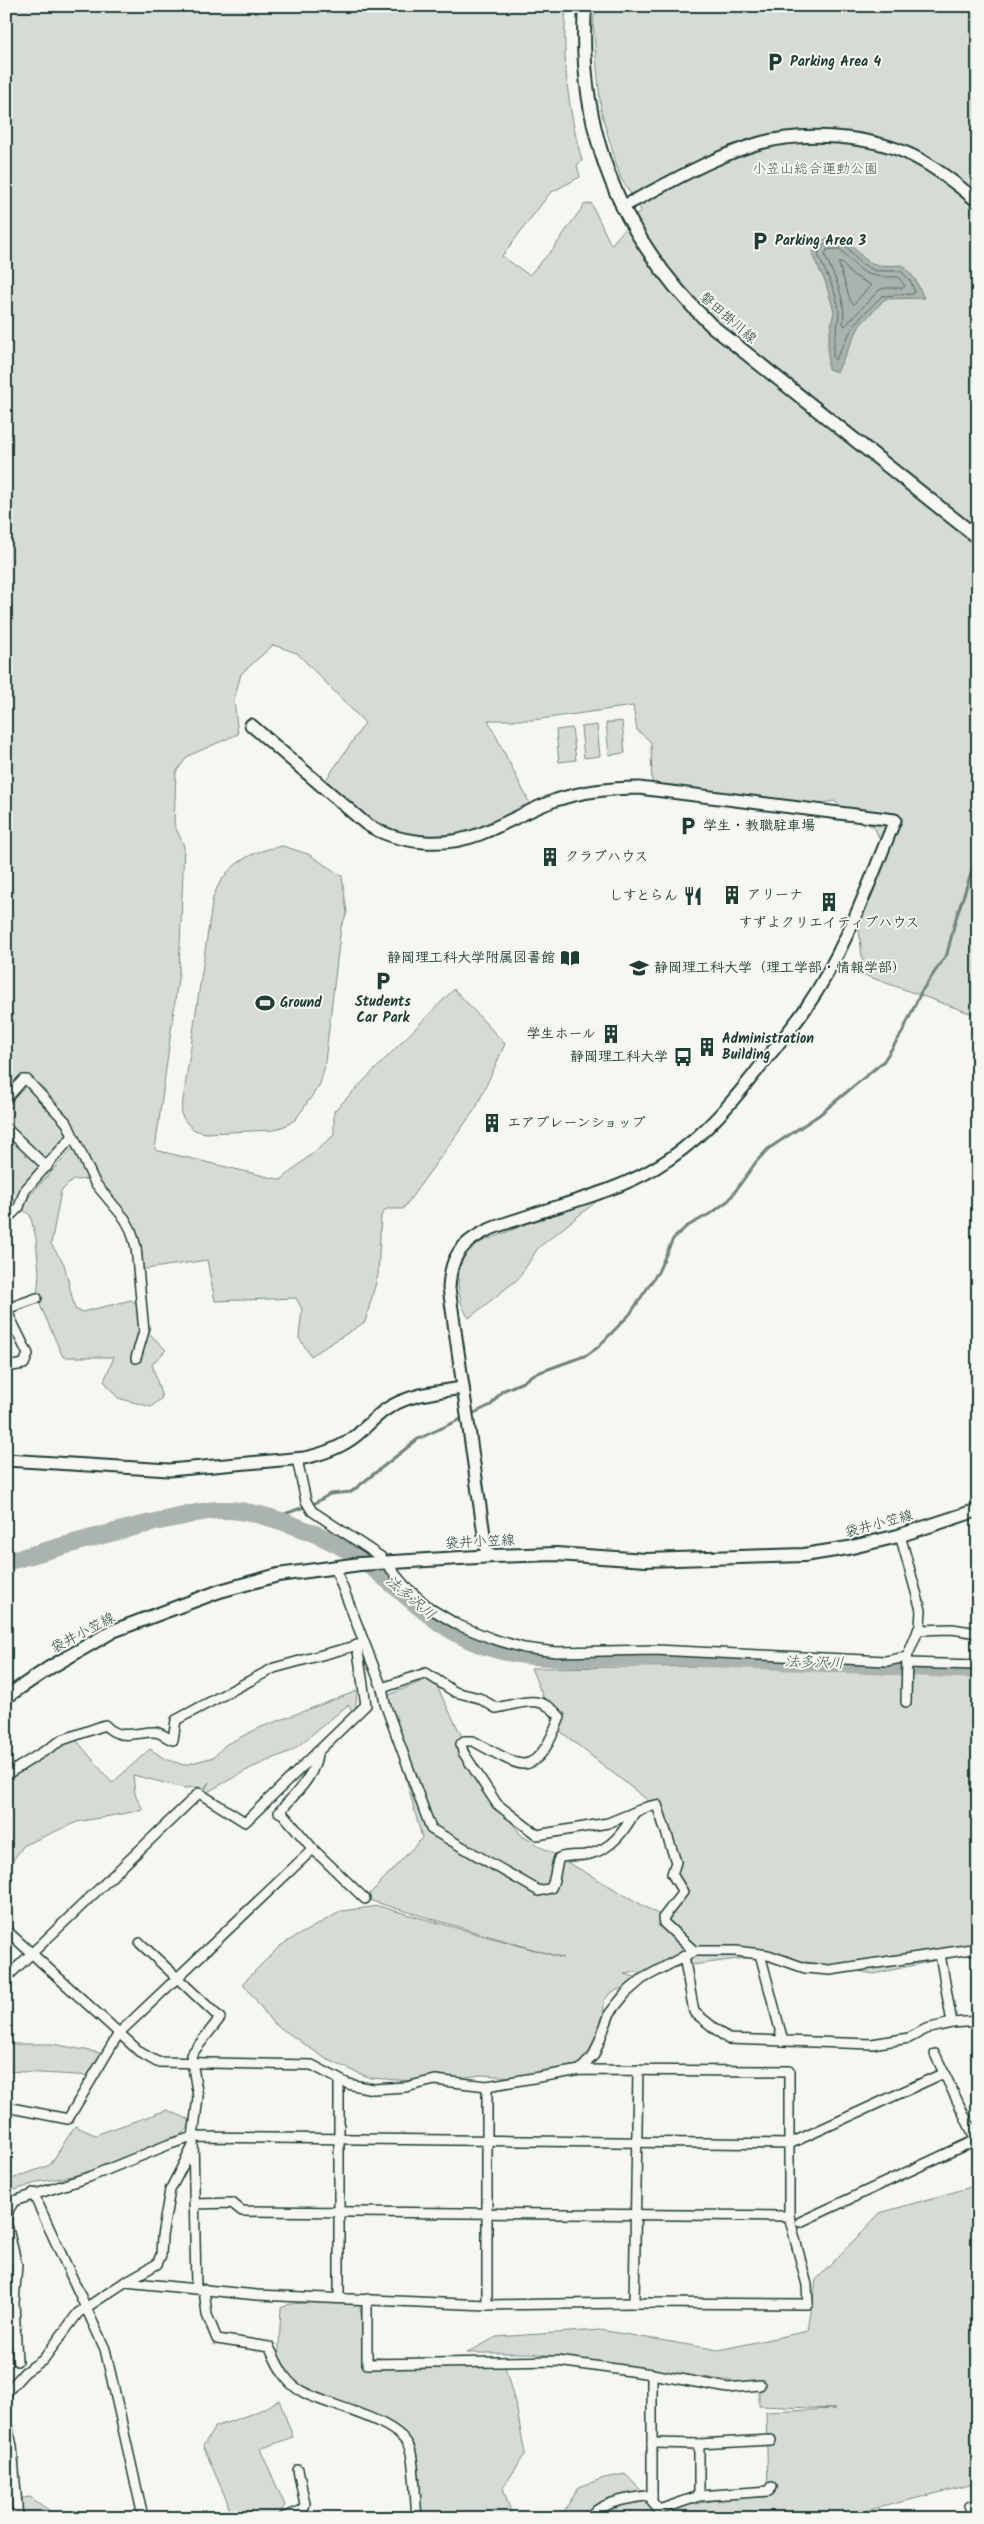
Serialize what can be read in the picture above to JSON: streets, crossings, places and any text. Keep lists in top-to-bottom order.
{
  "streets": {
    "main road": ["磐田掛川線", "袋井小笠線"]
  },
  "water": ["法多沢川"],
  "parks": ["小笠山総合運動公園"],
  "places": {
    "parking": [
      "Parking Area 4",
      "Parking Area 3",
      "学生・教職駐車場",
      "Students Car Park"
    ],
    "building": [
      "クラブハウス",
      "アリーナ",
      "すずよクリエイティブハウス",
      "学生ホール",
      "Administration Building",
      "エアプレーンショップ"
    ],
    "restaurant": ["しすとらん"],
    "library": ["静岡理工科大学附属図書館"],
    "school or university": ["静岡理工科大学（理工学部・情報学部）"],
    "sports": ["Ground"],
    "bus stop": ["静岡理工科大学"]
  }
}
